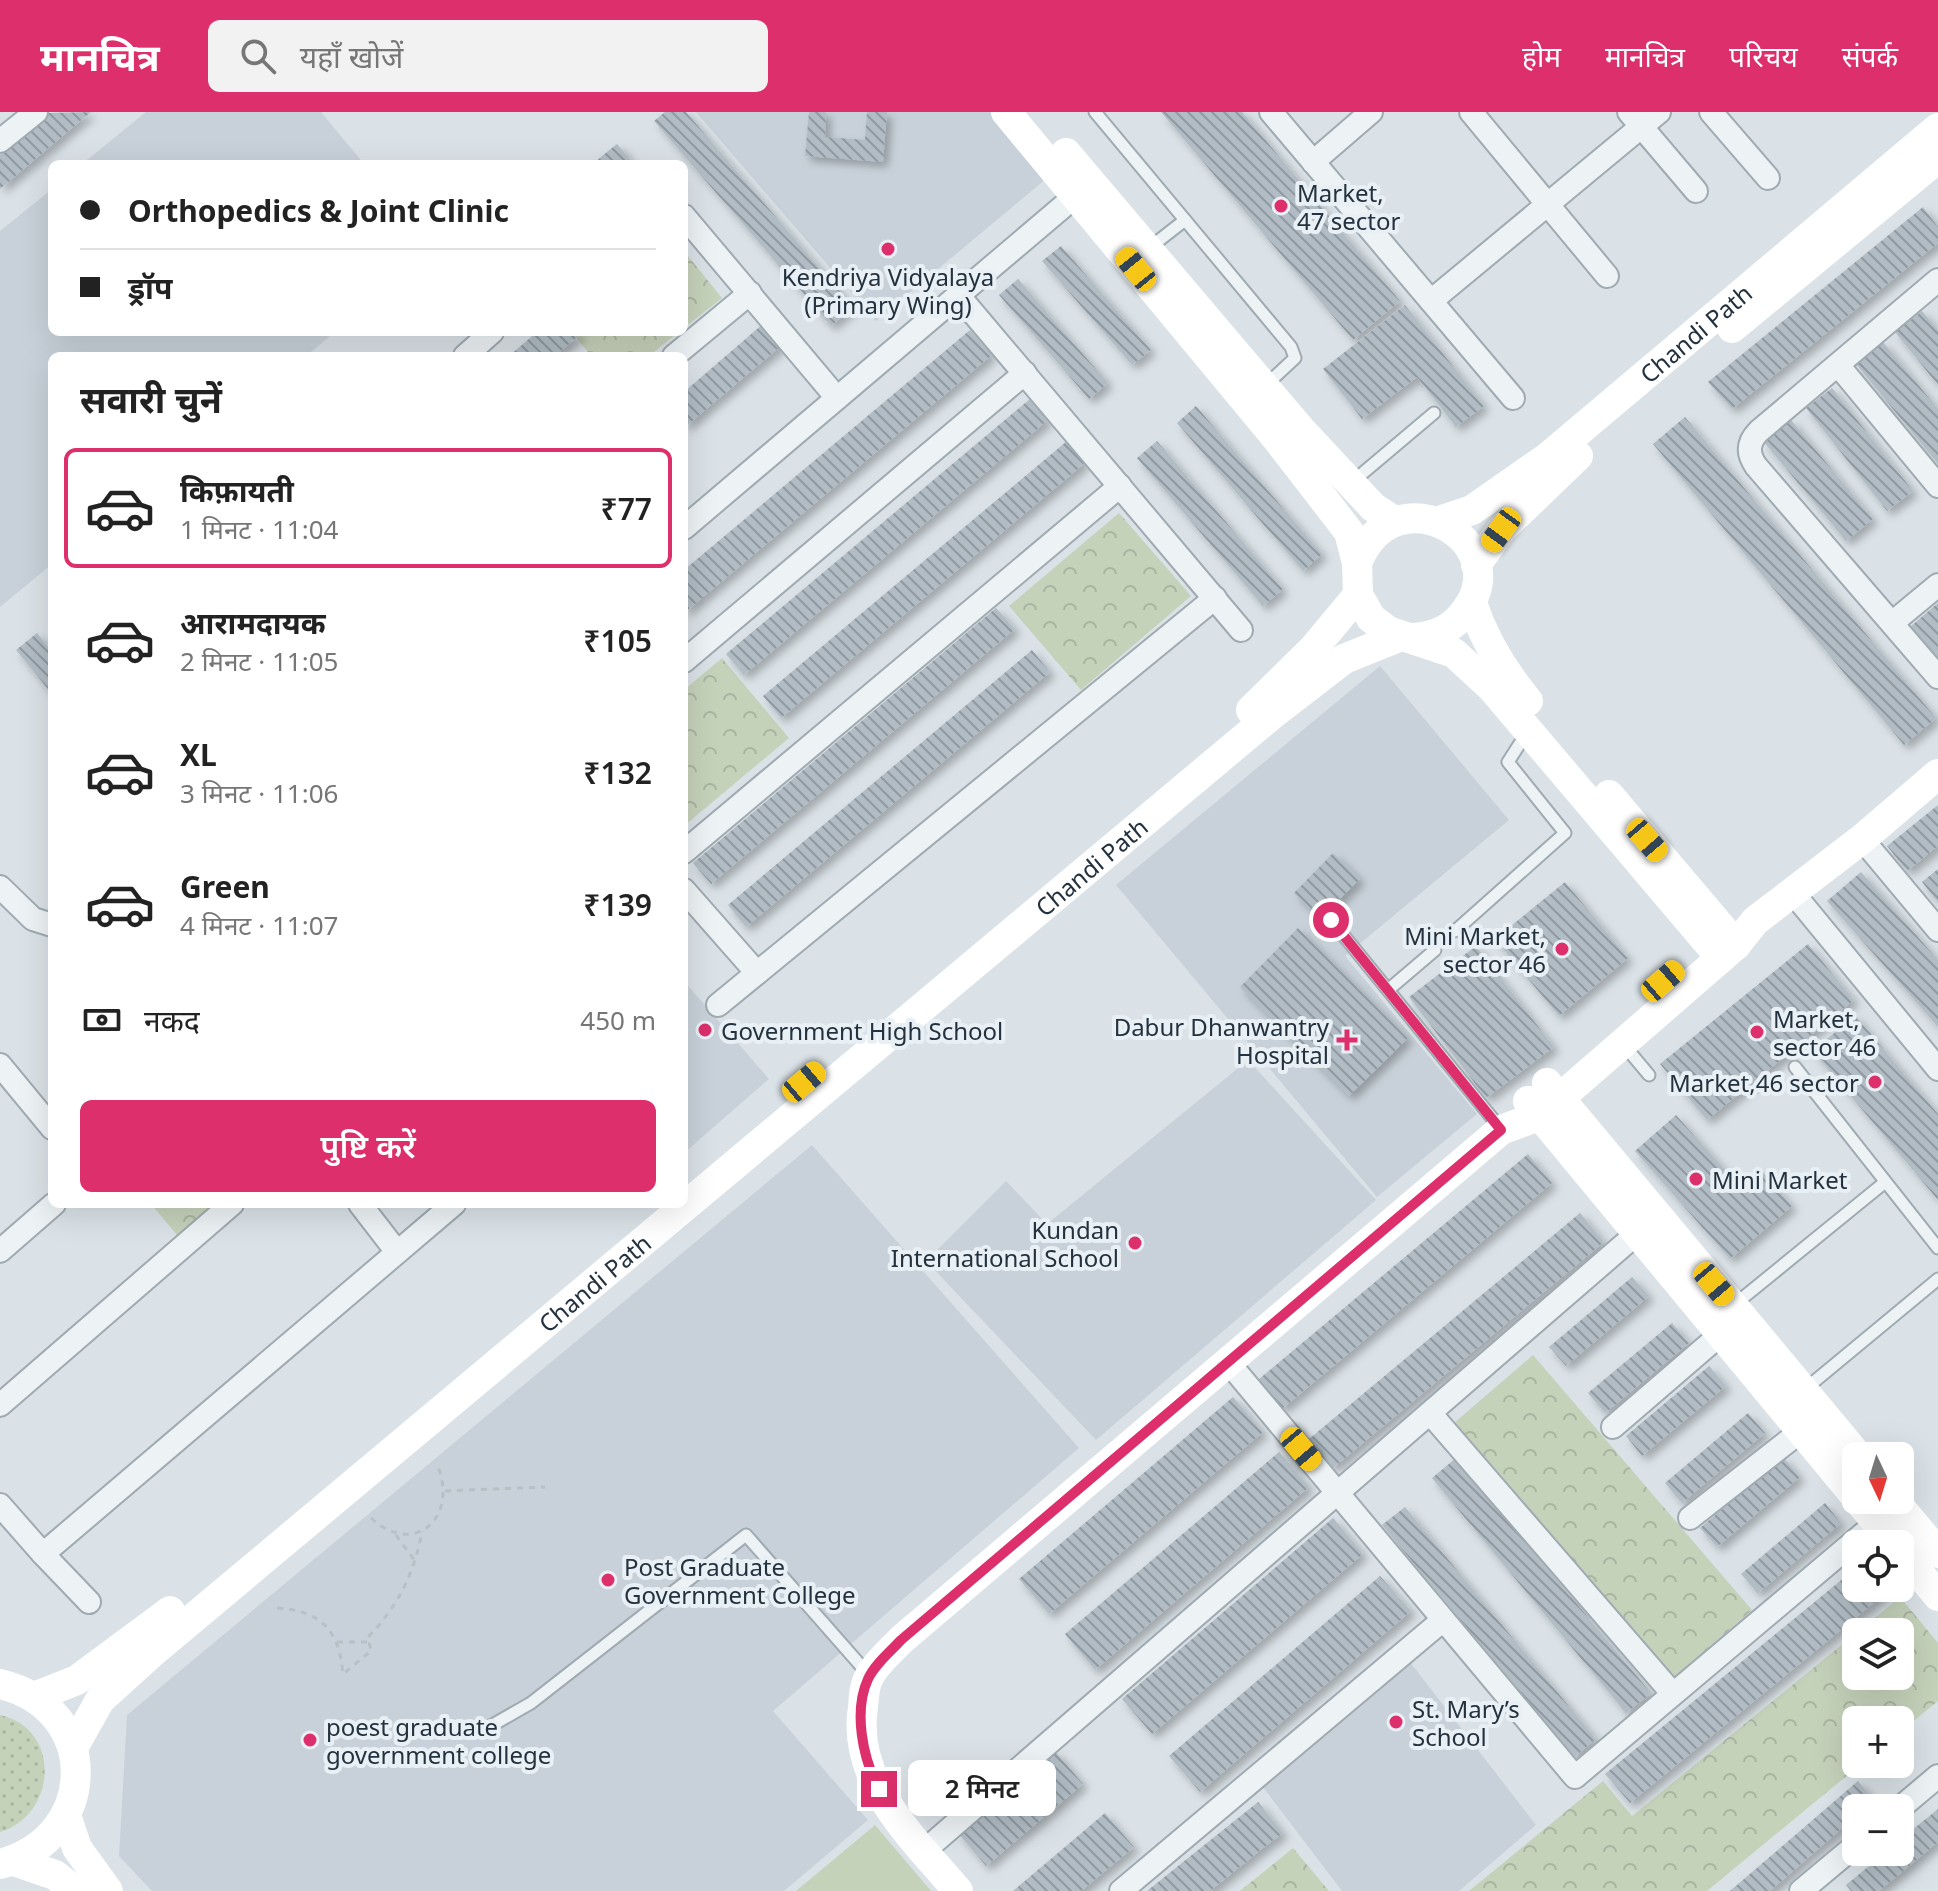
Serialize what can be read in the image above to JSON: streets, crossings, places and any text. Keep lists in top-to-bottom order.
{
  "streets": {
    "main road": ["Chandi Path"]
  },
  "places": {
    "other": [
      "Market, 47 sector",
      "Kendriya Vidyalaya (Primary Wing)",
      "Mini Market, sector 46",
      "Government High School",
      "Market, sector 46",
      "Market,46 sector",
      "Mini Market",
      "Kundan International School",
      "Post Graduate Government College",
      "St. Mary’s School",
      "poest graduate government college"
    ],
    "health": ["Dabur Dhanwantry Hospital"]
  },
  "north": "bottom",
  "page": {
    "header": "मानचित्र",
    "search": "यहाँ खोजें",
    "nav": [
      "होम",
      "मानचित्र",
      "परिचय",
      "संपर्क"
    ],
    "banner": ["Orthopedics & Joint Clinic", "ड्रॉप"],
    "heading": "सवारी चुनें",
    "list": [
      {
        "name": "किफ़ायती",
        "note": "1 मिनट · 11:04",
        "value": "₹77"
      },
      {
        "name": "आरामदायक",
        "note": "2 मिनट · 11:05",
        "value": "₹105"
      },
      {
        "name": "XL",
        "note": "3 मिनट · 11:06",
        "value": "₹132"
      },
      {
        "name": "Green",
        "note": "4 मिनट · 11:07",
        "value": "₹139"
      }
    ],
    "pay": ["नकद", "450 m"],
    "buttons": "पुष्टि करें",
    "map_buttons": ["+", "−"],
    "bubble": "2 मिनट"
  }
}
